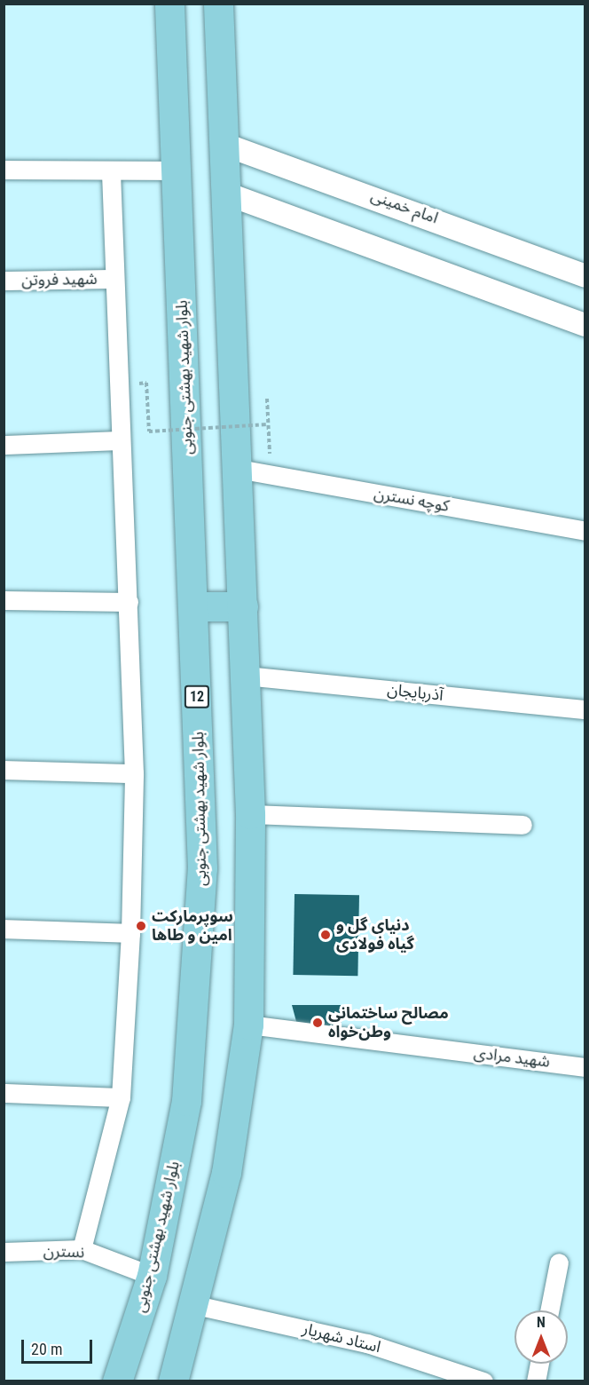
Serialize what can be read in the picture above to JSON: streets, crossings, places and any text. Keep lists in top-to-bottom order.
{
  "streets": {
    "main road": ["بلوار شهید بهشتی جنوبی", "12"],
    "street": [
      "امام خمینی",
      "شهید فروتن",
      "کوچه نسترن",
      "آذربایجان",
      "شهید مرادی",
      "نسترن",
      "استاد شهریار"
    ]
  },
  "crossings": [
    ["بلوار شهید بهشتی جنوبی", "نسترن"]
  ],
  "places": ["سوپرمارکت امین و طاها", "دنیای گل و گیاه فولادی", "مصالح ساختمانی وطن‌خواه"],
  "scale_bar": "20 m",
  "north": "top"
}
